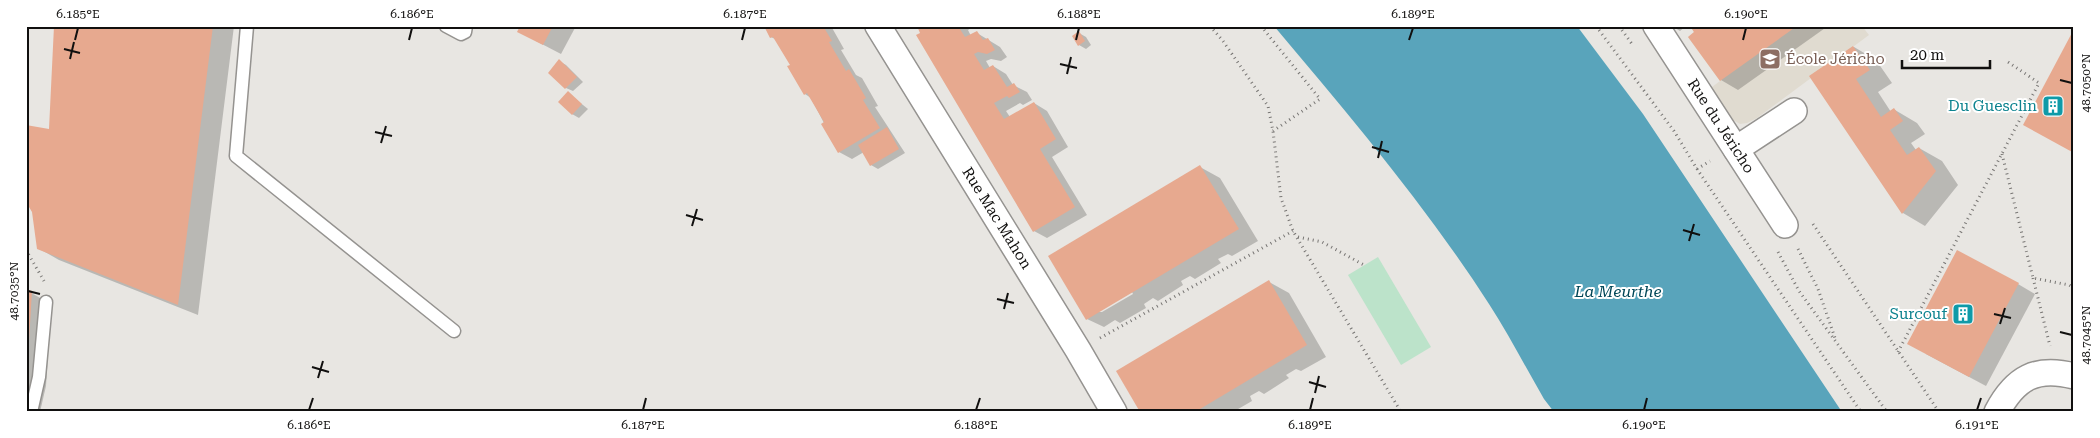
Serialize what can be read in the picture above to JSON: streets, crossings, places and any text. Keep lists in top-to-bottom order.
{
  "streets": {
    "street": ["Rue du Jéricho", "Rue Mac Mahon"]
  },
  "water": ["La Meurthe"],
  "places": {
    "school or university": ["École Jéricho"],
    "building": ["Du Guesclin", "Surcouf"]
  },
  "scale_bar": "20 m",
  "coordinates": [
    "6.185°E",
    "6.186°E",
    "6.187°E",
    "6.188°E",
    "6.189°E",
    "6.190°E",
    "48.7050°N",
    "48.7035°N",
    "48.7045°N",
    "6.191°E"
  ]
}
